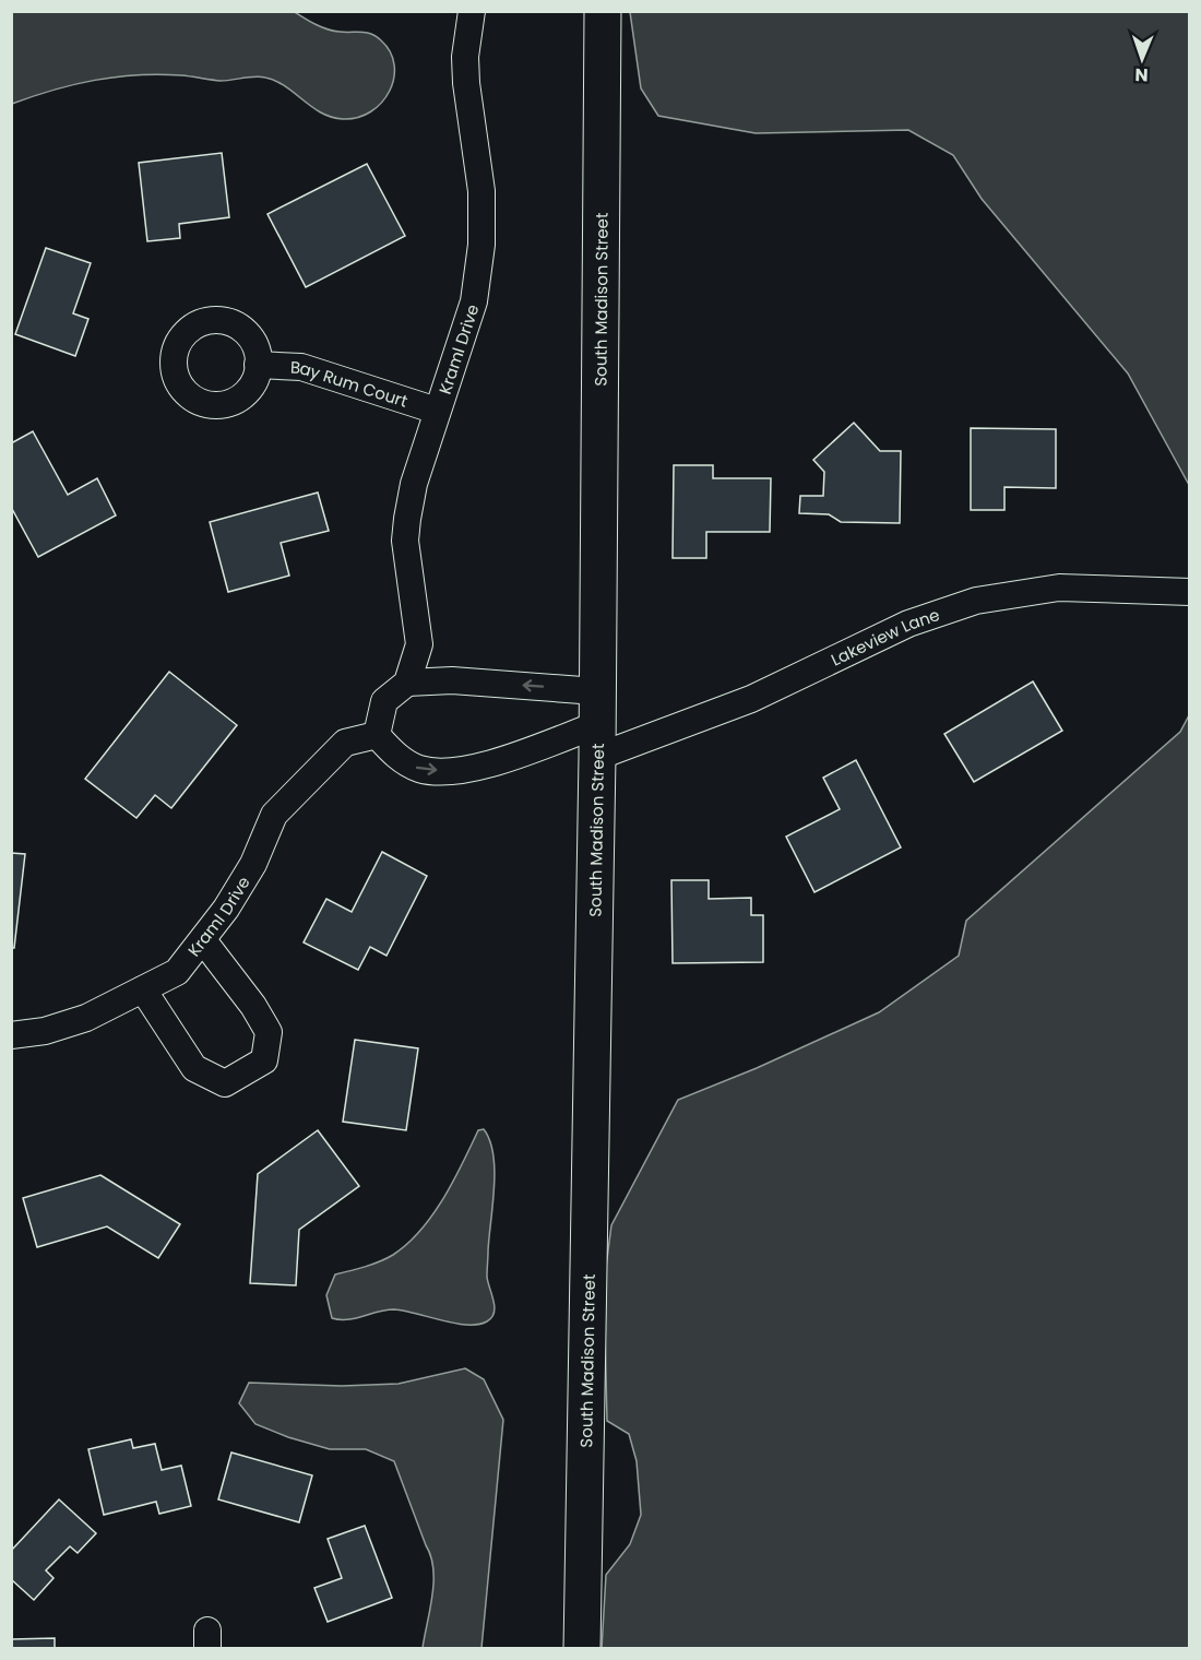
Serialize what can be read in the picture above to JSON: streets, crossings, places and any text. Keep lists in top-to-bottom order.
{
  "streets": {
    "street": [
      "South Madison Street",
      "Kraml Drive",
      "Bay Rum Court",
      "Lakeview Lane"
    ]
  },
  "crossings": [
    ["South Madison Street", "Lakeview Lane"],
    ["Kraml Drive", "Bay Rum Court"]
  ],
  "north": "bottom"
}
